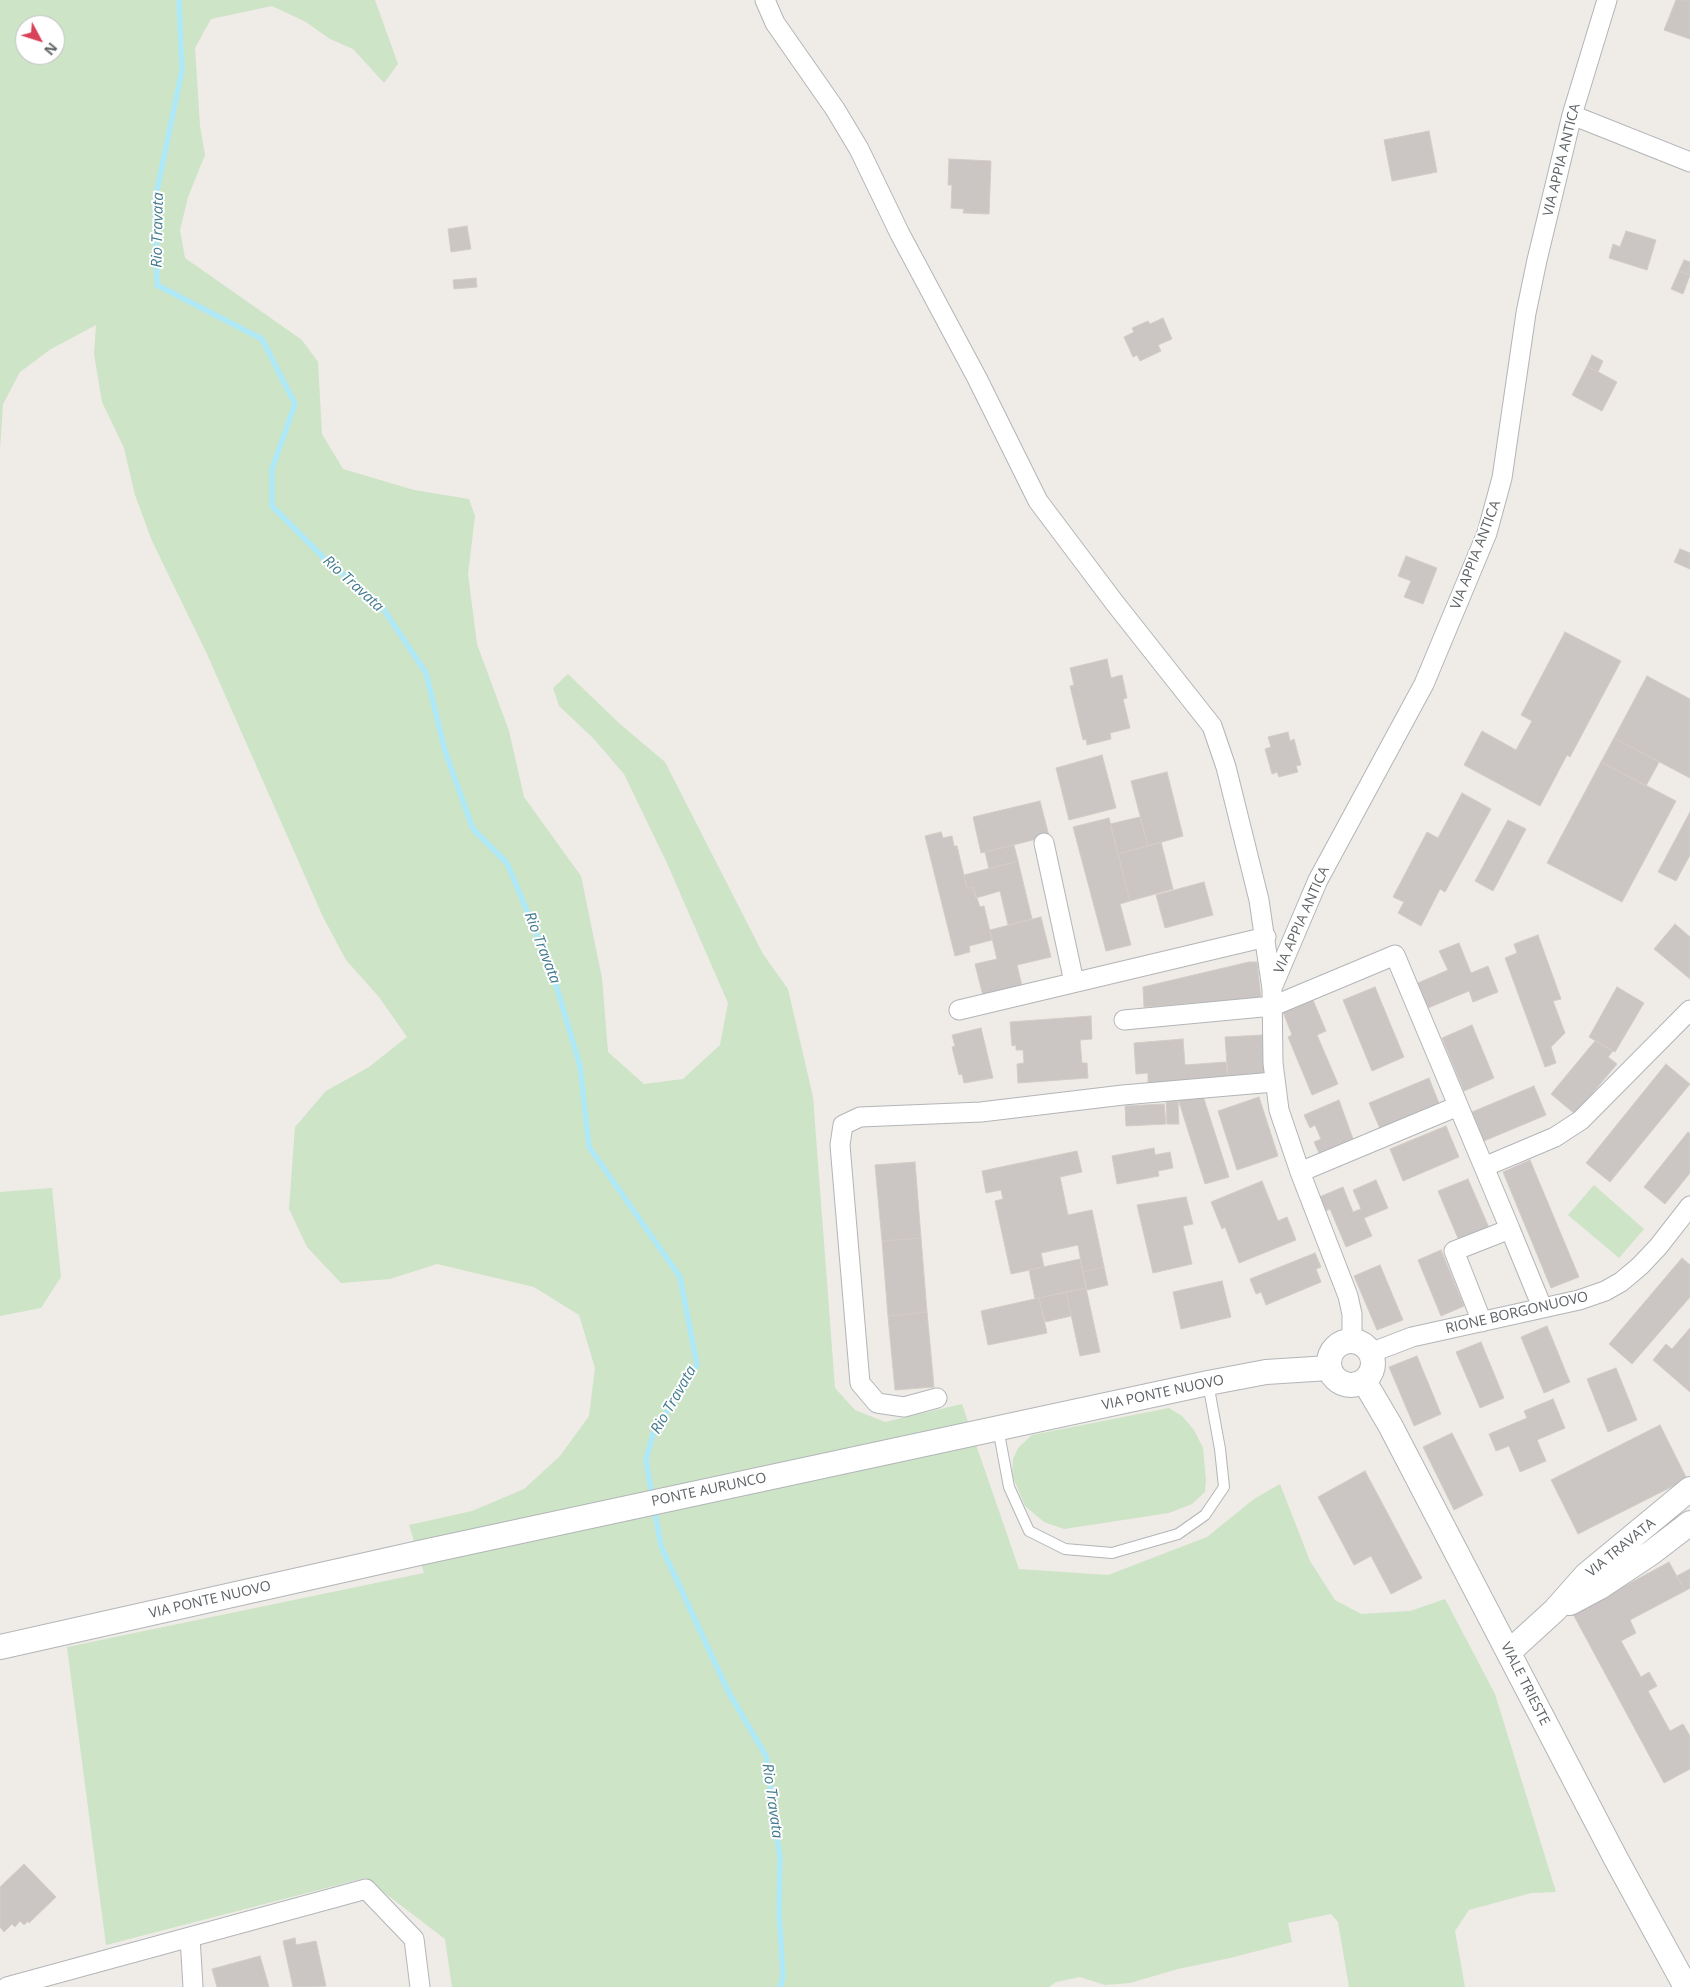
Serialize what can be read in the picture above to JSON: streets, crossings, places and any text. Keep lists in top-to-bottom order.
{
  "streets": {
    "street": [
      "VIA APPIA ANTICA",
      "RIONE BORGONUOVO",
      "VIA PONTE NUOVO",
      "PONTE AURUNCO",
      "VIA TRAVATA",
      "VIALE TRIESTE"
    ]
  },
  "crossings": [
    ["VIA APPIA ANTICA", "RIONE BORGONUOVO"],
    ["VIA APPIA ANTICA", "VIA PONTE NUOVO"],
    ["VIA APPIA ANTICA", "VIALE TRIESTE"],
    ["RIONE BORGONUOVO", "VIA PONTE NUOVO"],
    ["RIONE BORGONUOVO", "VIALE TRIESTE"],
    ["VIA PONTE NUOVO", "PONTE AURUNCO"],
    ["VIA PONTE NUOVO", "VIALE TRIESTE"],
    ["VIA TRAVATA", "VIALE TRIESTE"]
  ],
  "water": ["Rio Travata"],
  "north": "bottom right"
}
